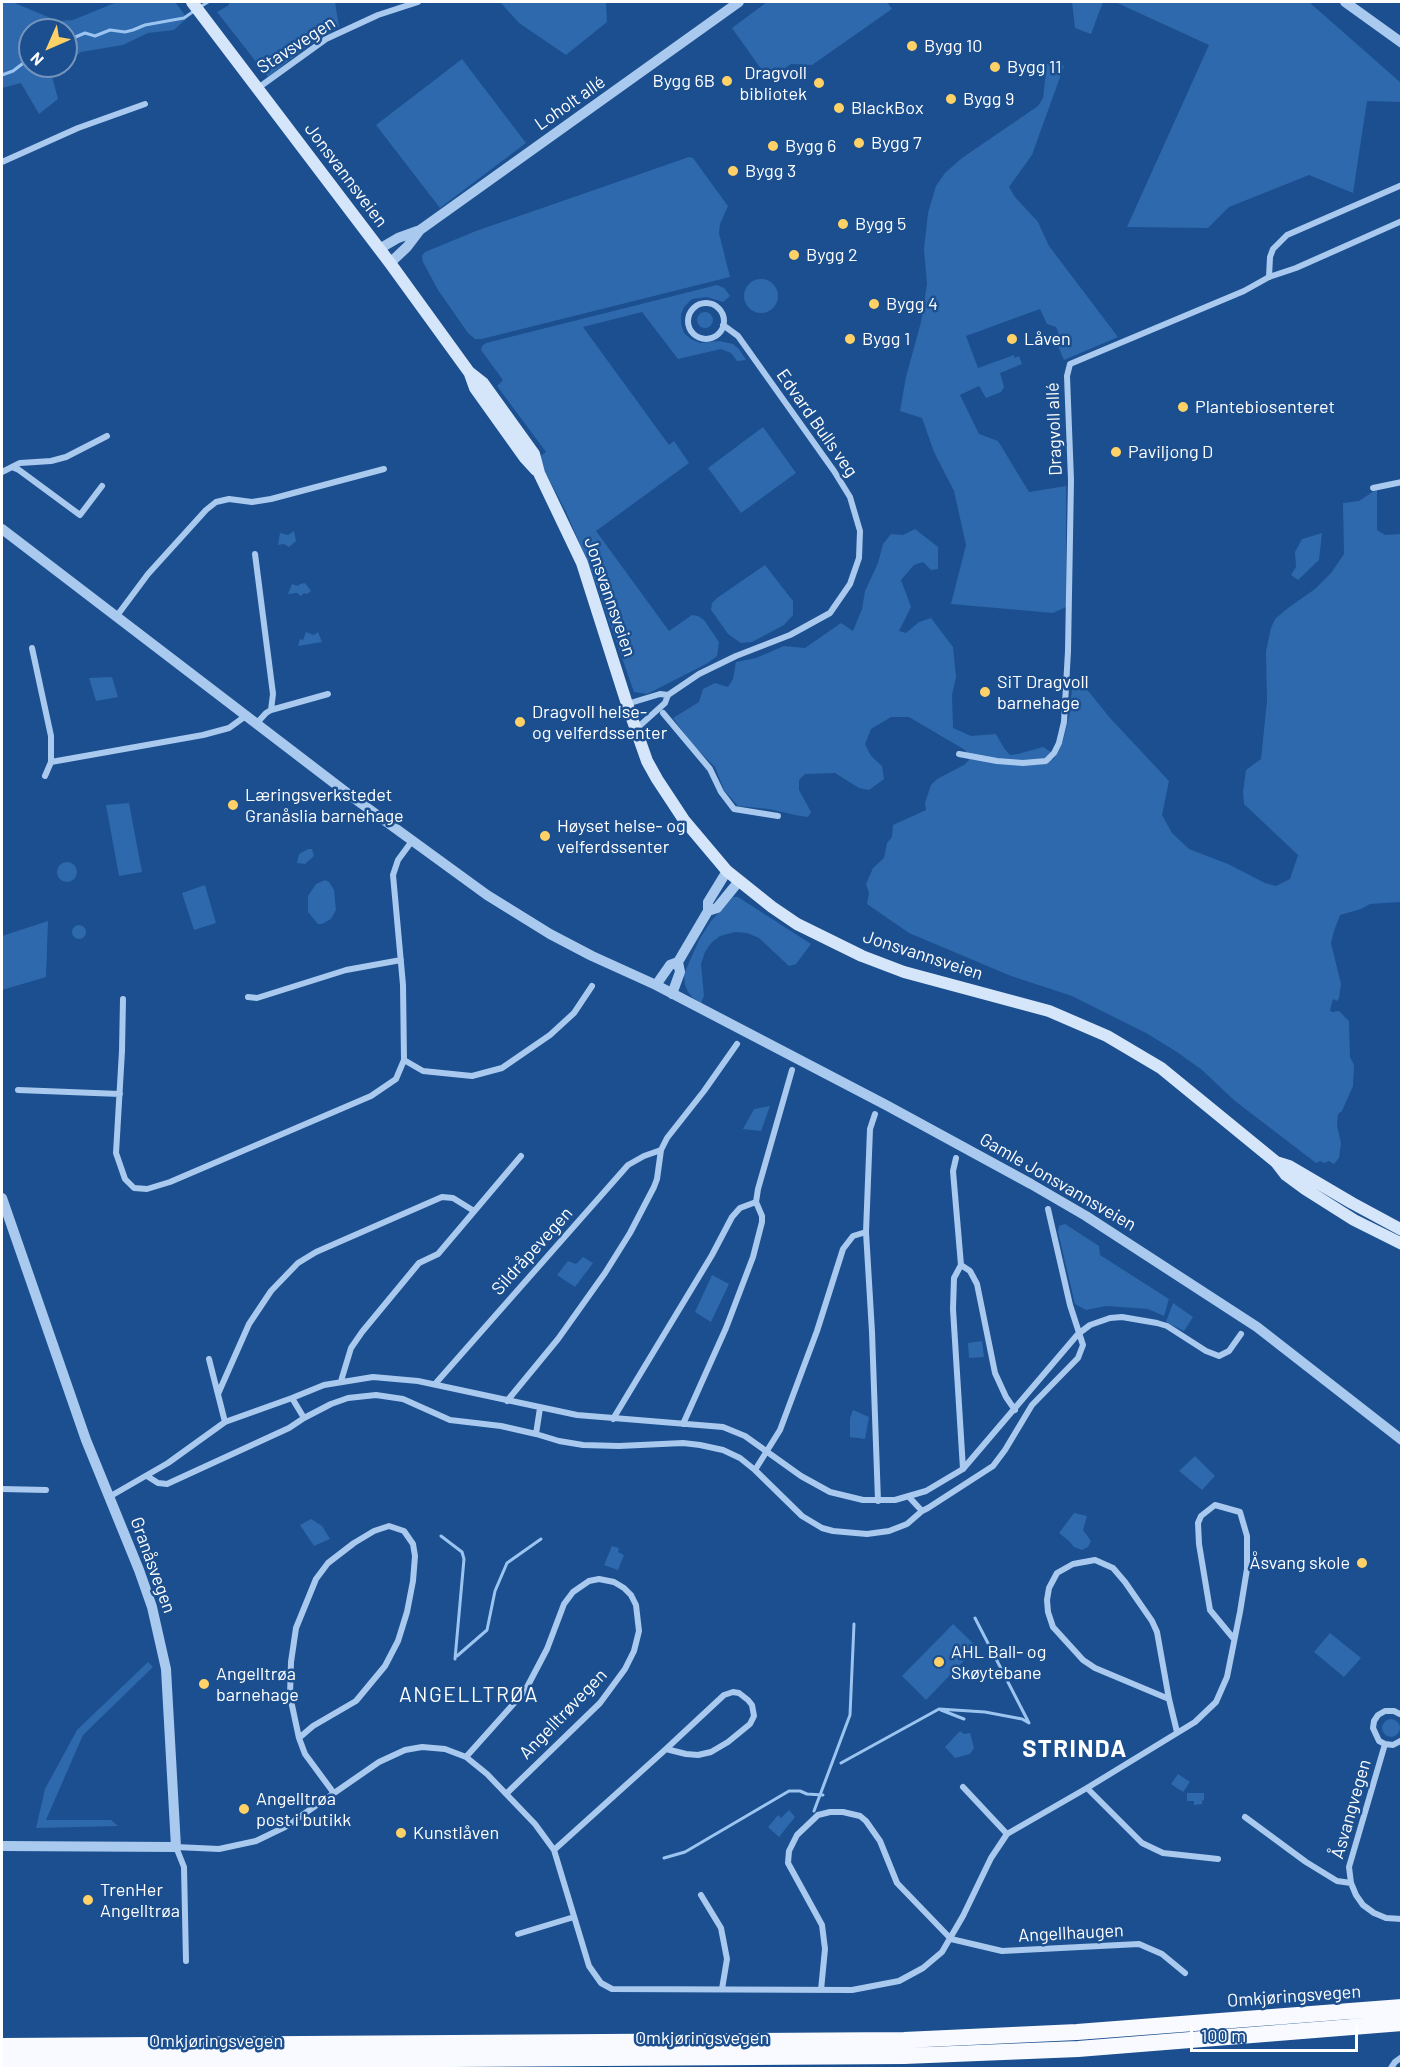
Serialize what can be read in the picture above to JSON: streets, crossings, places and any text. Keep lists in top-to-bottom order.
{
  "streets": {
    "highway": ["Omkjøringsvegen"],
    "main road": ["Jonsvannsveien"],
    "street": [
      "Stavsvegen",
      "Loholt allé",
      "Edvard Bulls veg",
      "Dragvoll allé",
      "Gamle Jonsvannsveien",
      "Sildråpevegen",
      "Granåsvegen",
      "Angelltrøvegen",
      "Åsvangvegen",
      "Angellhaugen"
    ]
  },
  "crossings": [
    ["Stavsvegen", "Jonsvannsveien"],
    ["Loholt allé", "Jonsvannsveien"],
    ["Jonsvannsveien", "Edvard Bulls veg"]
  ],
  "districts": ["ANGELLTRØA", "STRINDA"],
  "places": [
    "Bygg 10",
    "Bygg 11",
    "Bygg 6B",
    "Dragvoll bibliotek",
    "Bygg 9",
    "BlackBox",
    "Bygg 7",
    "Bygg 6",
    "Bygg 3",
    "Bygg 5",
    "Bygg 2",
    "Bygg 4",
    "Bygg 1",
    "Låven",
    "Plantebiosenteret",
    "Paviljong D",
    "SiT Dragvoll barnehage",
    "Dragvoll helse- og velferdssenter",
    "Læringsverkstedet Granåslia barnehage",
    "Høyset helse- og velferdssenter",
    "Åsvang skole",
    "AHL Ball- og Skøytebane",
    "Angelltrøa barnehage",
    "Angelltrøa post i butikk",
    "Kunstlåven",
    "TrenHer Angelltrøa"
  ],
  "scale_bar": "100 m",
  "north": "bottom left"
}
